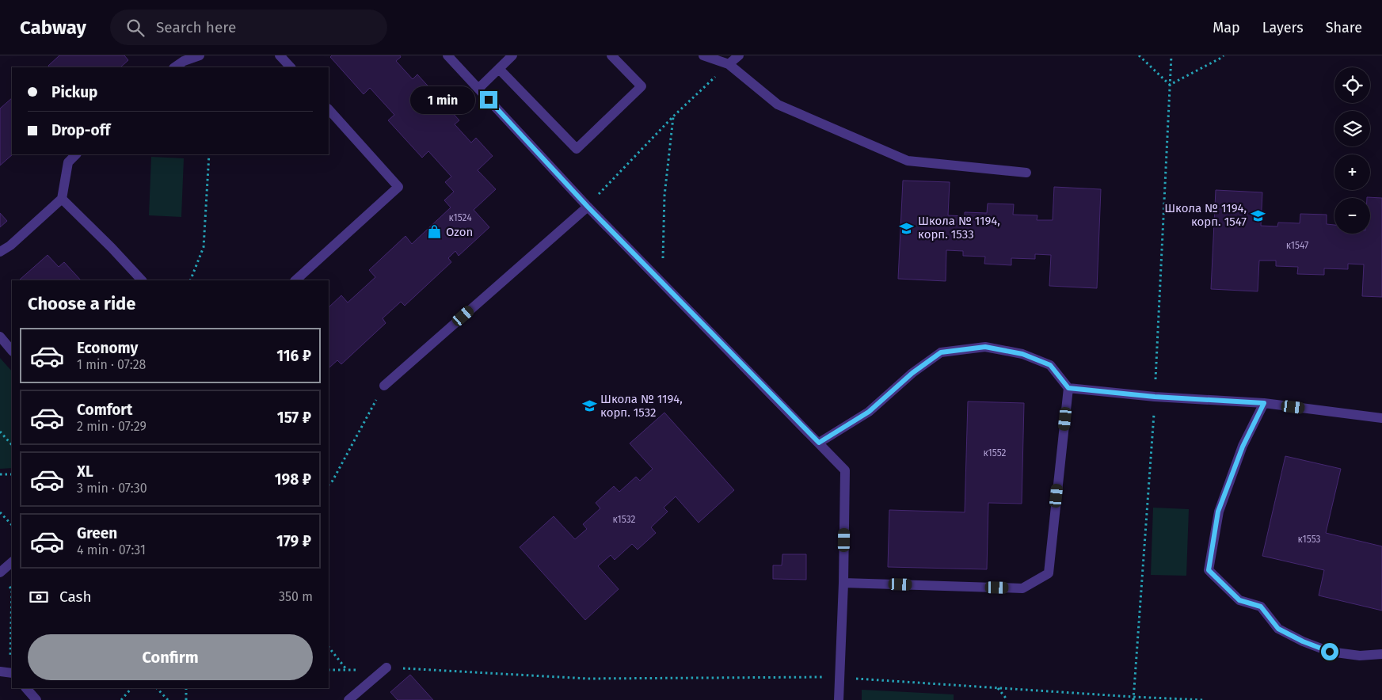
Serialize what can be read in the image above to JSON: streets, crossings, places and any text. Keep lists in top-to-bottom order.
{
  "places": {
    "school or university": ["Школа № 1194, корп. 1547", "Школа № 1194, корп. 1533", "Школа № 1194, корп. 1532"],
    "shop": ["Ozon"]
  },
  "house_numbers": [
    "к1524",
    "к1547",
    "к1552",
    "к1532",
    "к1553"
  ],
  "page": {
    "header": "Cabway",
    "search": "Search here",
    "nav": ["Map", "Layers", "Share"],
    "map_buttons": ["+", "−"],
    "banner": ["Pickup", "Drop-off"],
    "bubble": "1 min",
    "heading": "Choose a ride",
    "list": [
      {
        "name": "Economy",
        "note": "1 min · 07:28",
        "value": "116 ₽"
      },
      {
        "name": "Comfort",
        "note": "2 min · 07:29",
        "value": "157 ₽"
      },
      {
        "name": "XL",
        "note": "3 min · 07:30",
        "value": "198 ₽"
      },
      {
        "name": "Green",
        "note": "4 min · 07:31",
        "value": "179 ₽"
      }
    ],
    "pay": ["Cash", "350 m"],
    "buttons": "Confirm"
  }
}
